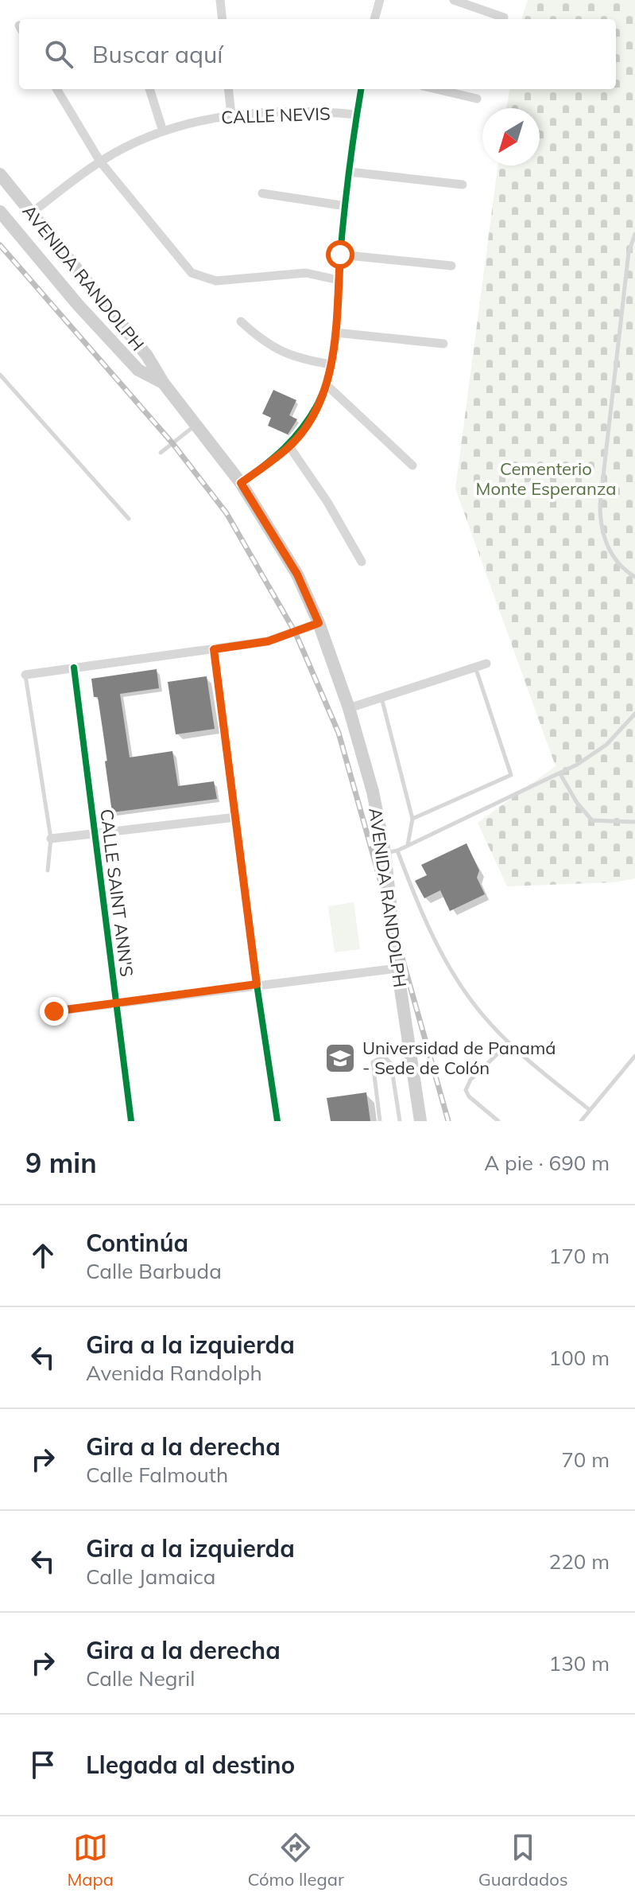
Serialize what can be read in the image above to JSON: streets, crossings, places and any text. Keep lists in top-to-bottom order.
{
  "streets": {
    "main road": ["AVENIDA RANDOLPH"],
    "street": ["CALLE NEVIS", "CALLE SAINT ANN'S"]
  },
  "crossings": [
    ["CALLE NEVIS", "AVENIDA RANDOLPH"]
  ],
  "parks": ["Cementerio Monte Esperanza"],
  "places": {
    "school or university": ["Universidad de Panamá - Sede de Colón"]
  },
  "north": "bottom left",
  "page": {
    "search": "Buscar aquí",
    "heading": ["9 min", "A pie · 690 m"],
    "list": [
      ["Continúa", "Calle Barbuda", "170 m"],
      ["Gira a la izquierda", "Avenida Randolph", "100 m"],
      ["Gira a la derecha", "Calle Falmouth", "70 m"],
      ["Gira a la izquierda", "Calle Jamaica", "220 m"],
      ["Gira a la derecha", "Calle Negril", "130 m"],
      "Llegada al destino"
    ],
    "nav": ["Mapa", "Cómo llegar", "Guardados"]
  }
}
